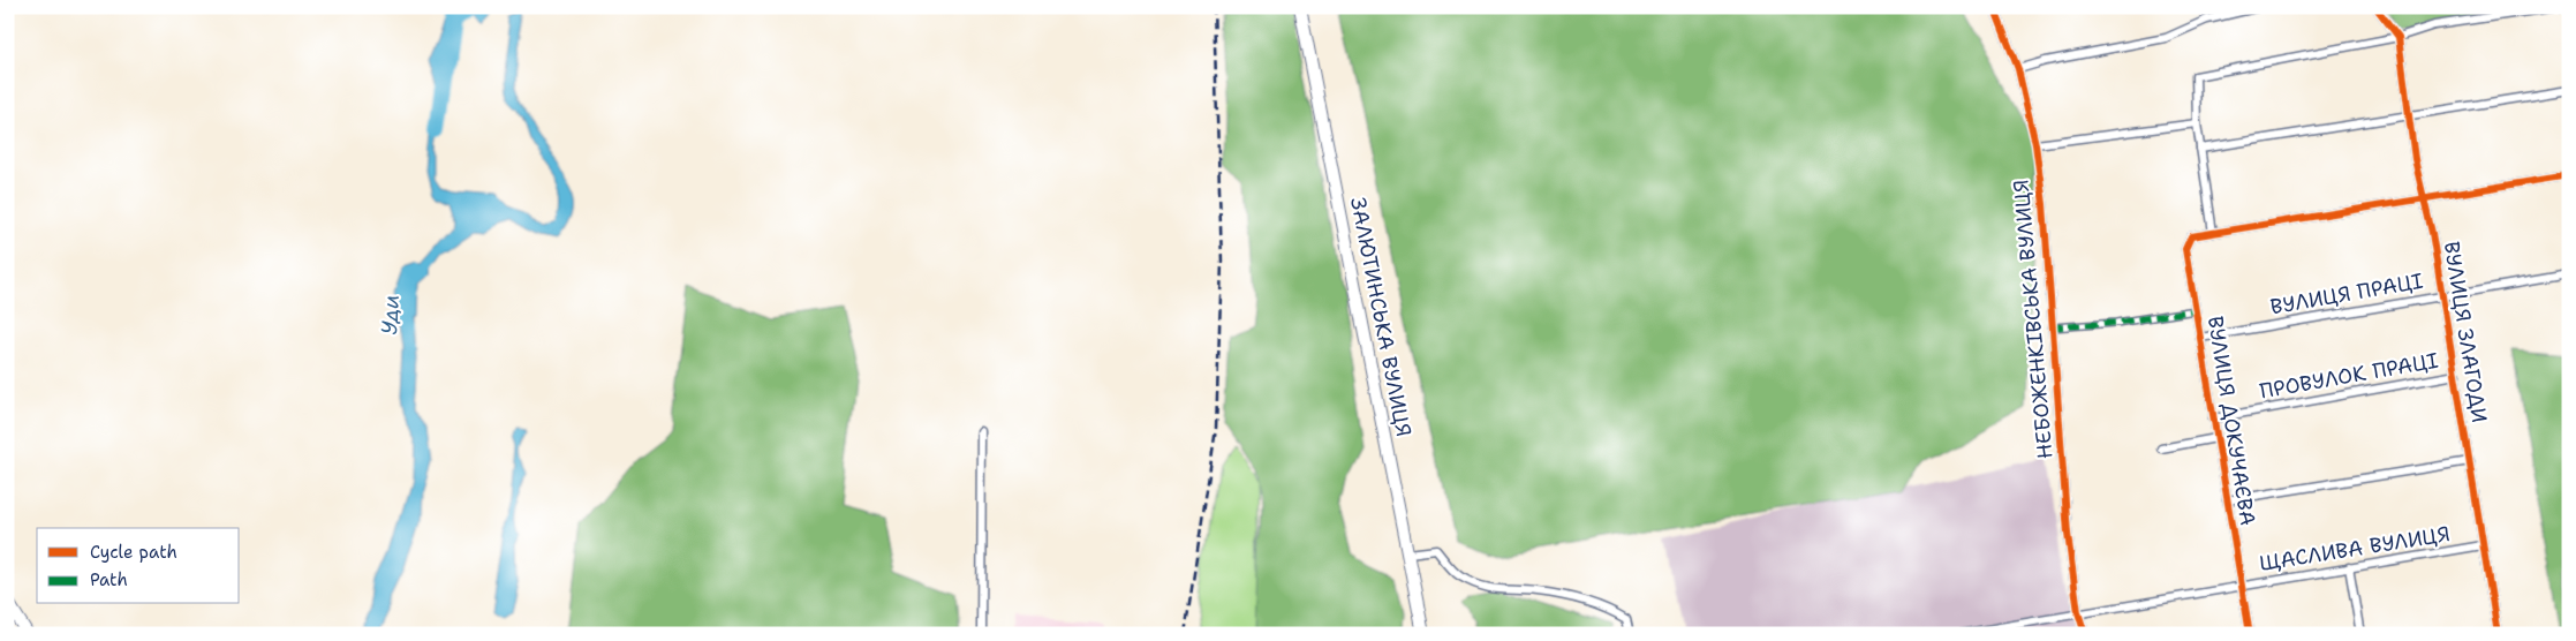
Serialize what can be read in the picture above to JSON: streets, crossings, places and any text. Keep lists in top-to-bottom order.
{
  "streets": {
    "main road": ["ЗАЛЮТИНСЬКА ВУЛИЦЯ"],
    "street": [
      "ВУЛИЦЯ ПРАЦІ",
      "НЕБОЖЕНКІВСЬКА ВУЛИЦЯ",
      "ВУЛИЦЯ ЗЛАГОДИ",
      "ПРОВУЛОК ПРАЦІ",
      "ВУЛИЦЯ ДОКУЧАЄВА",
      "ЩАСЛИВА ВУЛИЦЯ"
    ]
  },
  "crossings": [
    ["ВУЛИЦЯ ПРАЦІ", "ВУЛИЦЯ ЗЛАГОДИ"],
    ["ВУЛИЦЯ ПРАЦІ", "ВУЛИЦЯ ДОКУЧАЄВА"],
    ["НЕБОЖЕНКІВСЬКА ВУЛИЦЯ", "ЩАСЛИВА ВУЛИЦЯ"],
    ["ВУЛИЦЯ ЗЛАГОДИ", "ПРОВУЛОК ПРАЦІ"],
    ["ВУЛИЦЯ ЗЛАГОДИ", "ЩАСЛИВА ВУЛИЦЯ"],
    ["ПРОВУЛОК ПРАЦІ", "ВУЛИЦЯ ДОКУЧАЄВА"],
    ["ВУЛИЦЯ ДОКУЧАЄВА", "ЩАСЛИВА ВУЛИЦЯ"]
  ],
  "water": ["Уди"],
  "legend": ["Cycle path", "Path"]
}
